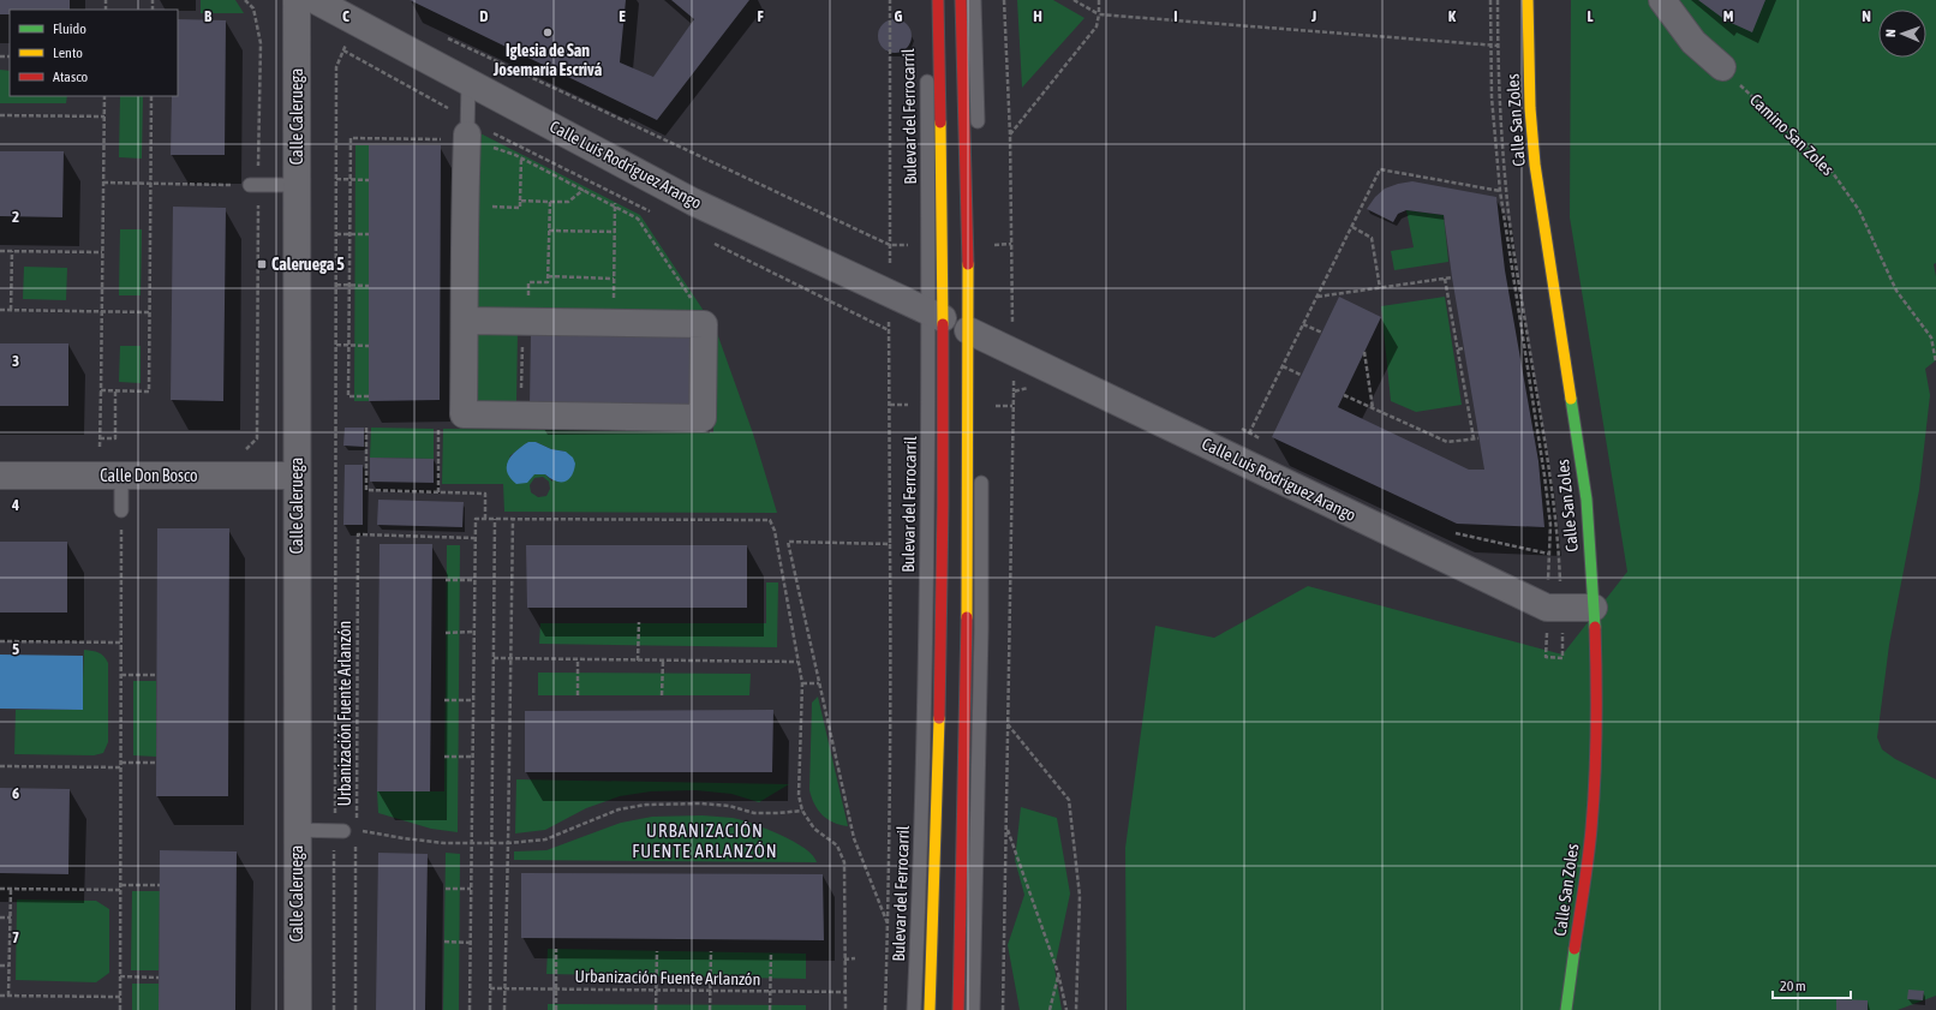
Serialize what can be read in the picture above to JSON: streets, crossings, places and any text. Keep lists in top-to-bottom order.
{
  "streets": {
    "main road": ["Bulevar del Ferrocarril", "Calle San Zoles"],
    "street": ["Calle Caleruega", "Calle Luis Rodríguez Arango", "Calle Don Bosco"],
    "path": ["Camino San Zoles", "Urbanización Fuente Arlanzón"]
  },
  "crossings": [
    ["Calle Caleruega", "Calle Don Bosco"],
    ["Bulevar del Ferrocarril", "Calle Luis Rodríguez Arango"],
    ["Calle San Zoles", "Calle Luis Rodríguez Arango"]
  ],
  "districts": ["URBANIZACIÓN FUENTE ARLANZÓN"],
  "places": {
    "other": ["Iglesia de San Josemaría Escrivá"],
    "transit": ["Caleruega 5"]
  },
  "legend": ["Fluido", "Lento", "Atasco"],
  "scale_bar": "20 m",
  "north": "left",
  "grid": {
    "columns": [
      "B",
      "C",
      "D",
      "E",
      "F",
      "G",
      "H",
      "I",
      "J",
      "K",
      "L",
      "M",
      "N"
    ],
    "rows": [
      "2",
      "3",
      "4",
      "5",
      "6",
      "7"
    ]
  }
}
